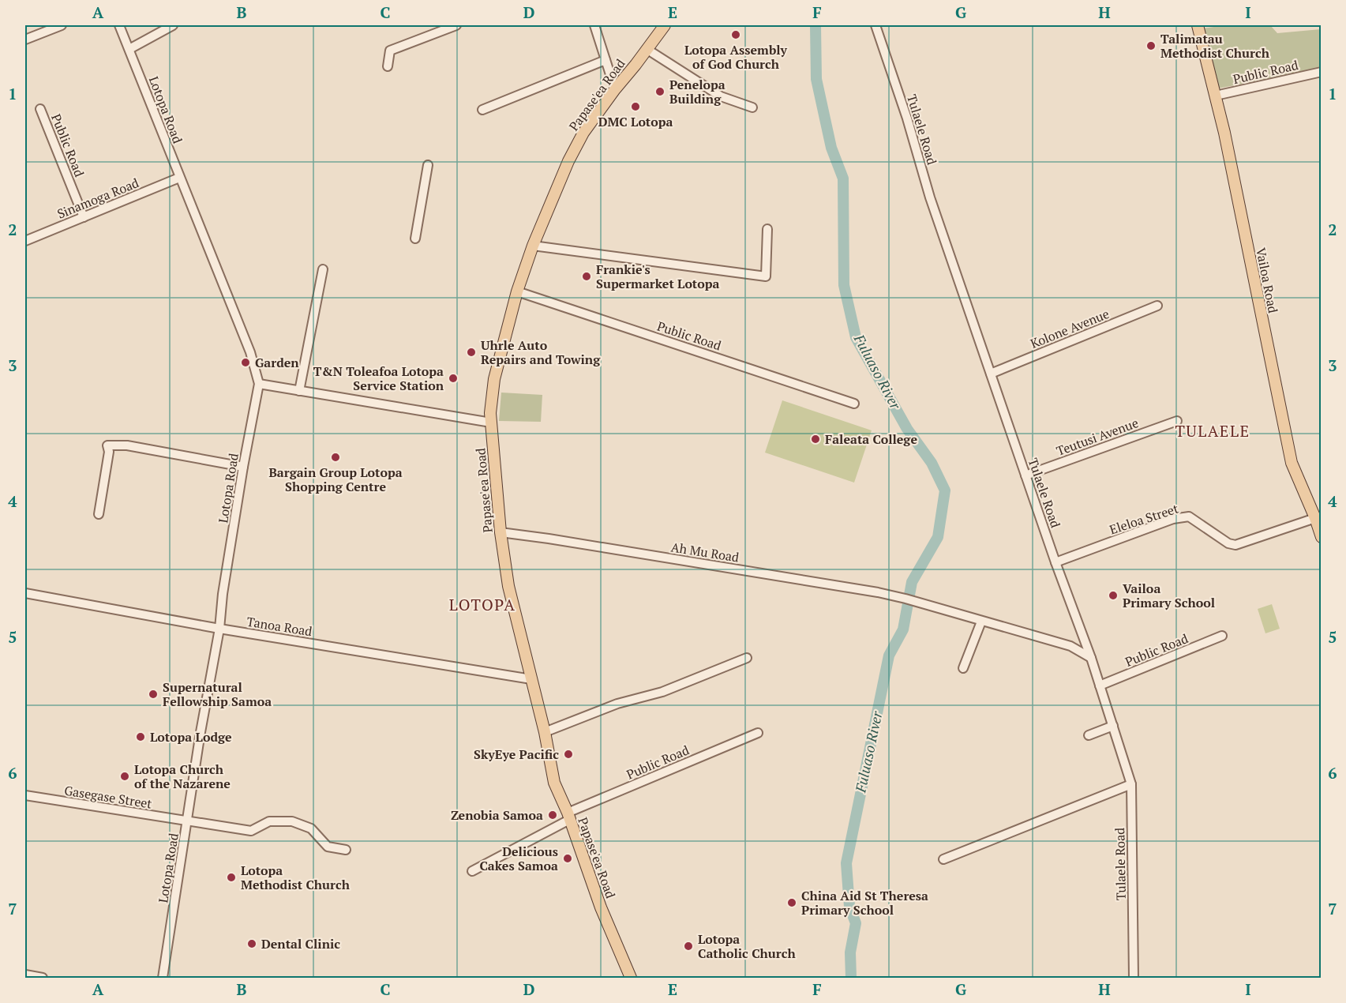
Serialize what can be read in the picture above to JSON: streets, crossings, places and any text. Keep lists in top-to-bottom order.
{
  "streets": {
    "main road": ["Papase'ea Road", "Vailoa Road"],
    "street": [
      "Public Road",
      "Lotopa Road",
      "Tulaele Road",
      "Sinamoga Road",
      "Kolone Avenue",
      "Teutusi Avenue",
      "Eleloa Street",
      "Ah Mu Road",
      "Tanoa Road",
      "Gasegase Street"
    ]
  },
  "crossings": [
    ["Public Road", "Papase'ea Road"],
    ["Public Road", "Tulaele Road"],
    ["Public Road", "Sinamoga Road"],
    ["Public Road", "Vailoa Road"],
    ["Papase'ea Road", "Ah Mu Road"],
    ["Papase'ea Road", "Tanoa Road"],
    ["Lotopa Road", "Sinamoga Road"],
    ["Lotopa Road", "Tanoa Road"],
    ["Lotopa Road", "Gasegase Street"],
    ["Tulaele Road", "Kolone Avenue"],
    ["Tulaele Road", "Teutusi Avenue"],
    ["Tulaele Road", "Eleloa Street"],
    ["Vailoa Road", "Eleloa Street"]
  ],
  "districts": ["TULAELE", "LOTOPA"],
  "water": ["Fuluaso River"],
  "places": [
    "Lotopa Assembly of God Church",
    "Talimatau Methodist Church",
    "Penelopa Building",
    "DMC Lotopa",
    "Frankie's Supermarket Lotopa",
    "Uhrle Auto Repairs and Towing",
    "Garden",
    "T&N Toleafoa Lotopa Service Station",
    "Faleata College",
    "Bargain Group Lotopa Shopping Centre",
    "Vailoa Primary School",
    "Supernatural Fellowship Samoa",
    "Lotopa Lodge",
    "SkyEye Pacific",
    "Lotopa Church of the Nazarene",
    "Zenobia Samoa",
    "Delicious Cakes Samoa",
    "Lotopa Methodist Church",
    "China Aid St Theresa Primary School",
    "Dental Clinic",
    "Lotopa Catholic Church"
  ],
  "grid": {
    "columns": [
      "A",
      "B",
      "C",
      "D",
      "E",
      "F",
      "G",
      "H",
      "I"
    ],
    "rows": [
      "1",
      "2",
      "3",
      "4",
      "5",
      "6",
      "7"
    ]
  }
}
